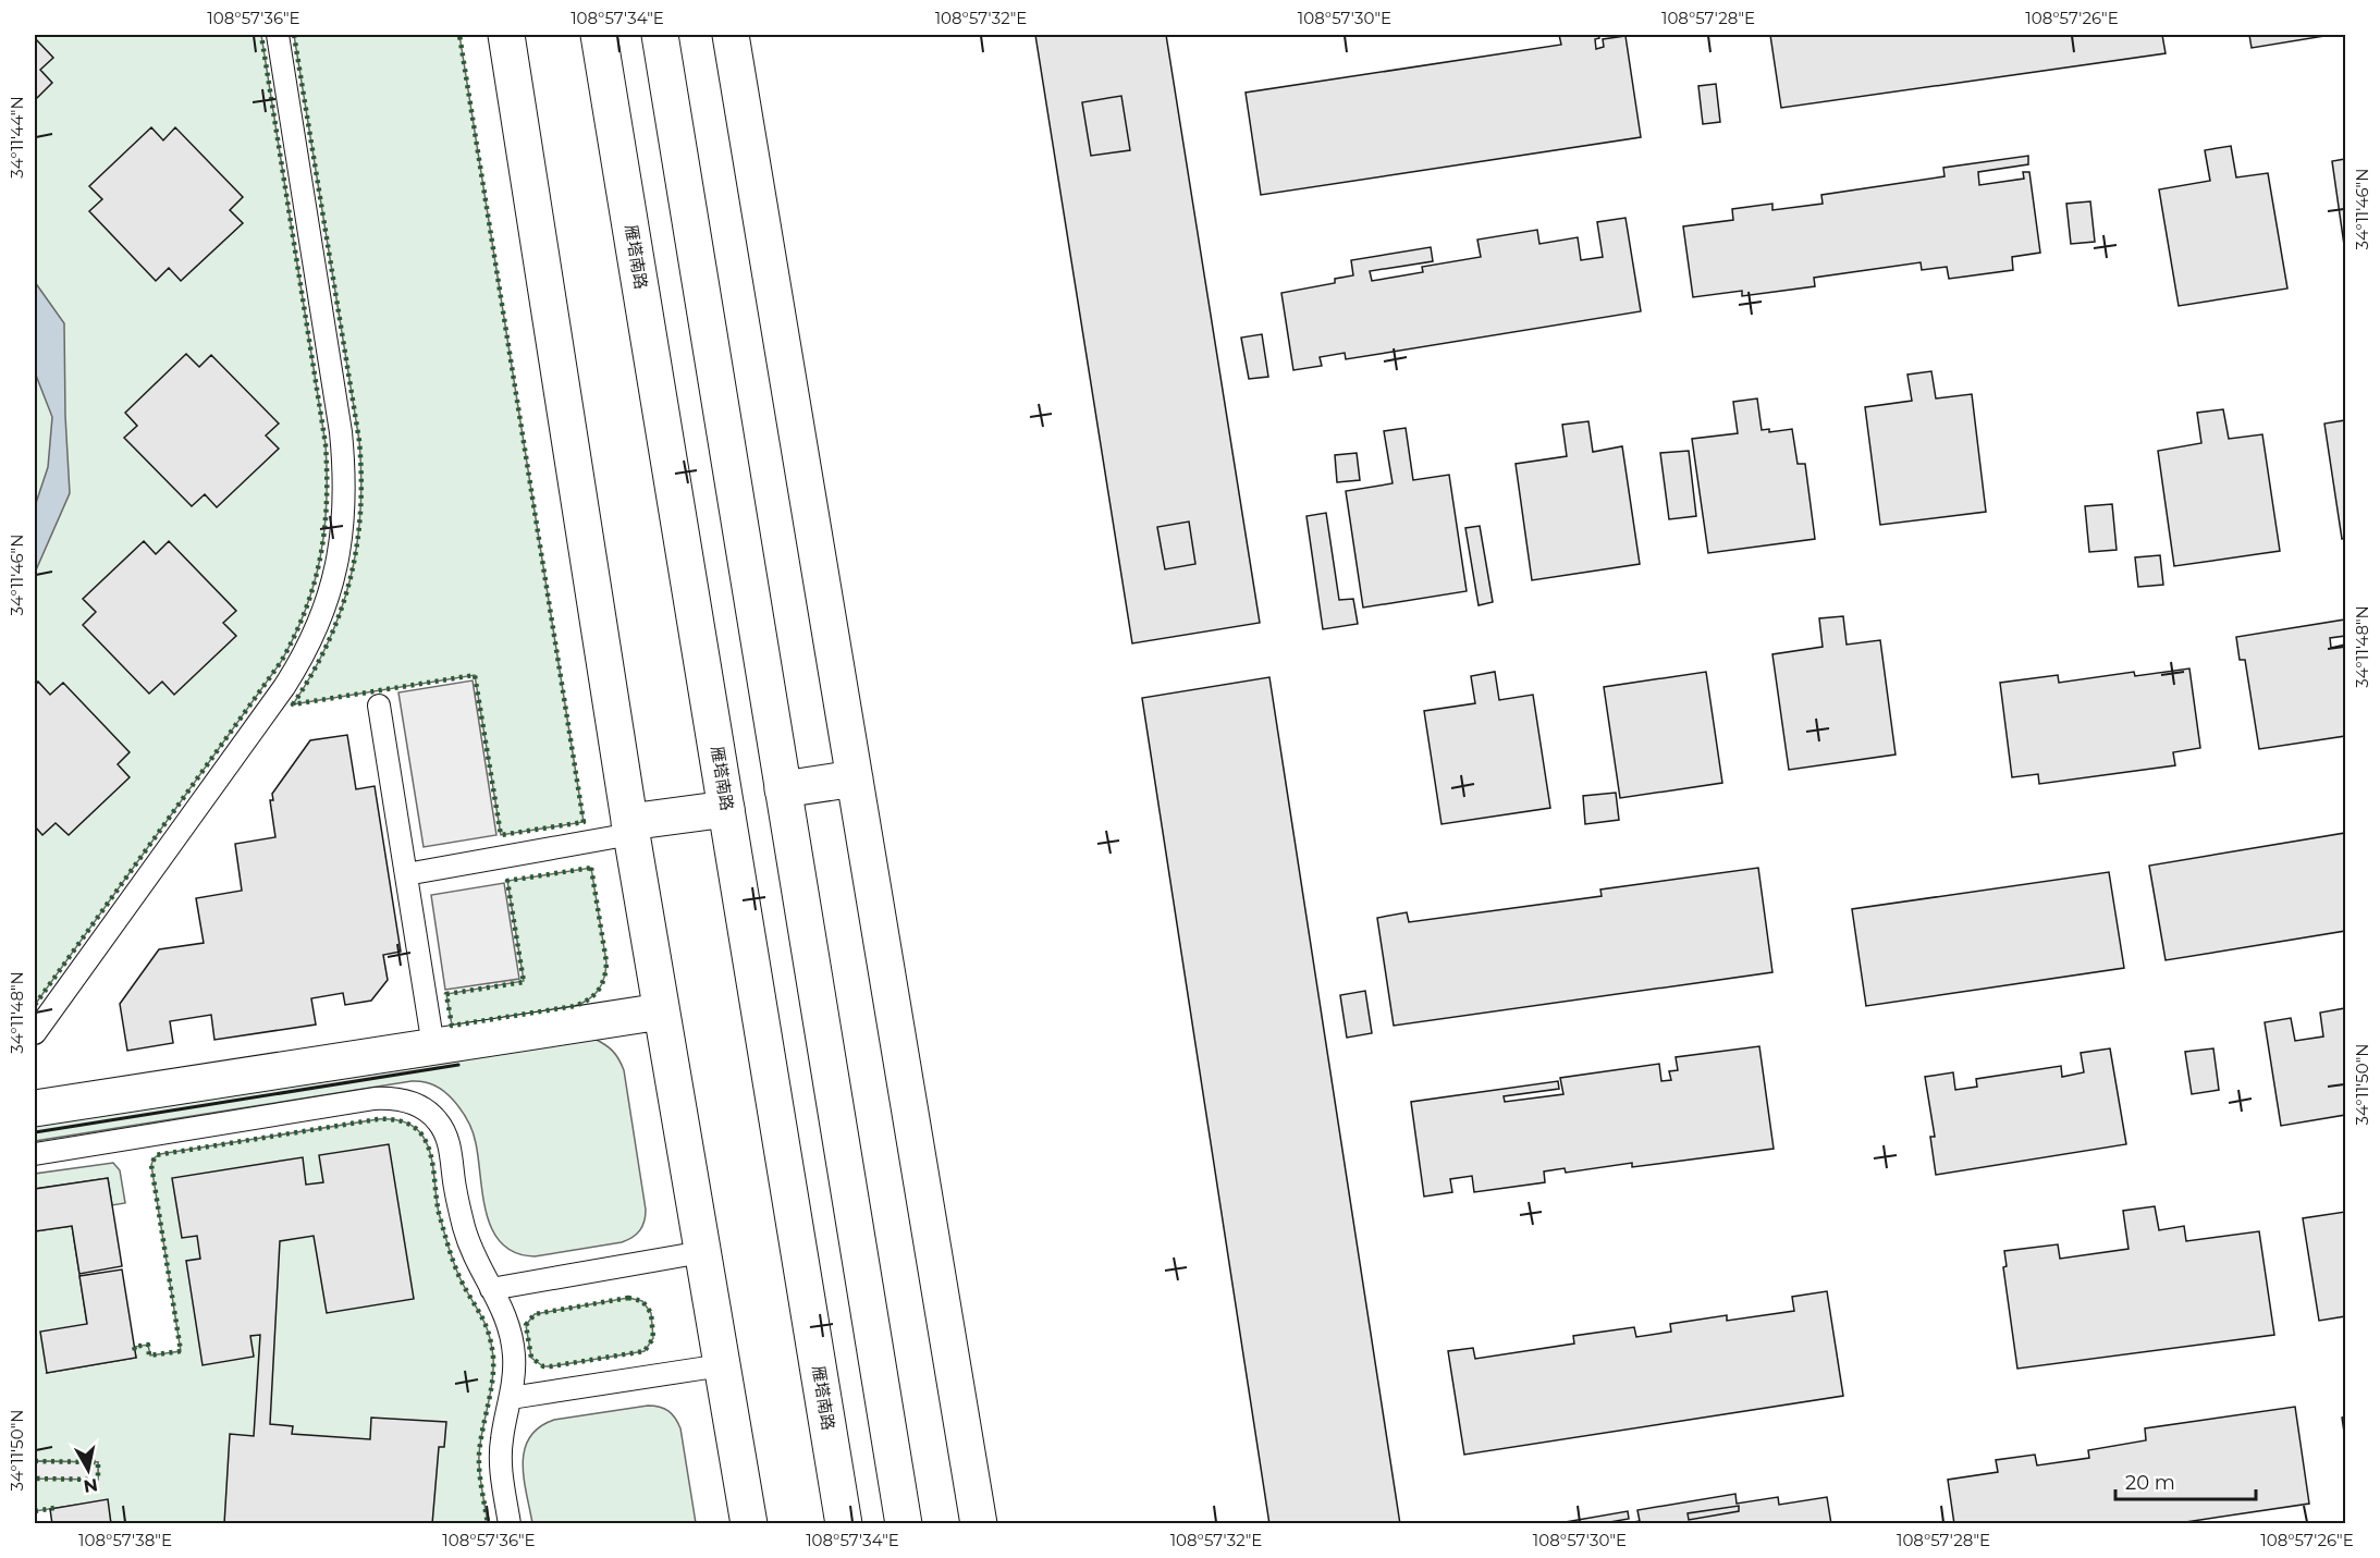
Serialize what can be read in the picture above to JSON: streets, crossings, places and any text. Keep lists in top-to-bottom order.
{
  "streets": {
    "street": ["雁塔南路"]
  },
  "scale_bar": "20 m",
  "north": "bottom",
  "coordinates": [
    "108°57'36\"E",
    "108°57'34\"E",
    "108°57'32\"E",
    "108°57'30\"E",
    "108°57'28\"E",
    "108°57'26\"E",
    "34°11'44\"N",
    "34°11'46\"N",
    "34°11'48\"N",
    "34°11'50\"N",
    "108°57'38\"E"
  ]
}
